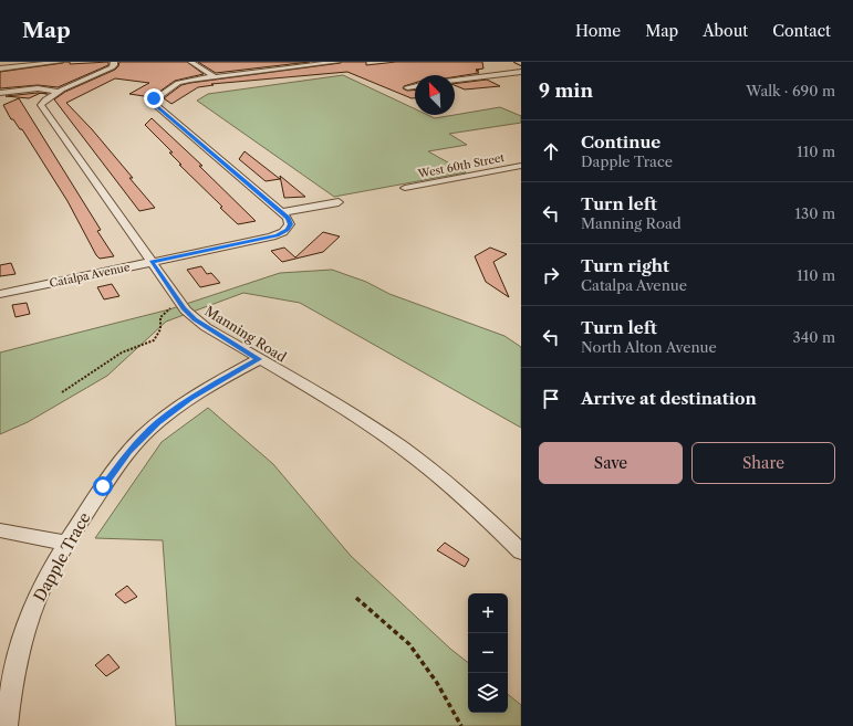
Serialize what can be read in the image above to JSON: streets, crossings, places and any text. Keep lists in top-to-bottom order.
{
  "streets": {
    "street": [
      "West 60th Street",
      "Catalpa Avenue",
      "Manning Road",
      "Dapple Trace"
    ]
  },
  "crossings": [
    ["Catalpa Avenue", "Manning Road"],
    ["Manning Road", "Dapple Trace"]
  ],
  "north": "top left",
  "page": {
    "header": "Map",
    "nav": [
      "Home",
      "Map",
      "About",
      "Contact"
    ],
    "heading": ["9 min", "Walk · 690 m"],
    "list": [
      ["Continue", "Dapple Trace", "110 m"],
      ["Turn left", "Manning Road", "130 m"],
      ["Turn right", "Catalpa Avenue", "110 m"],
      ["Turn left", "North Alton Avenue", "340 m"],
      "Arrive at destination"
    ],
    "buttons": ["Save", "Share"],
    "map_buttons": ["+", "−"]
  }
}
